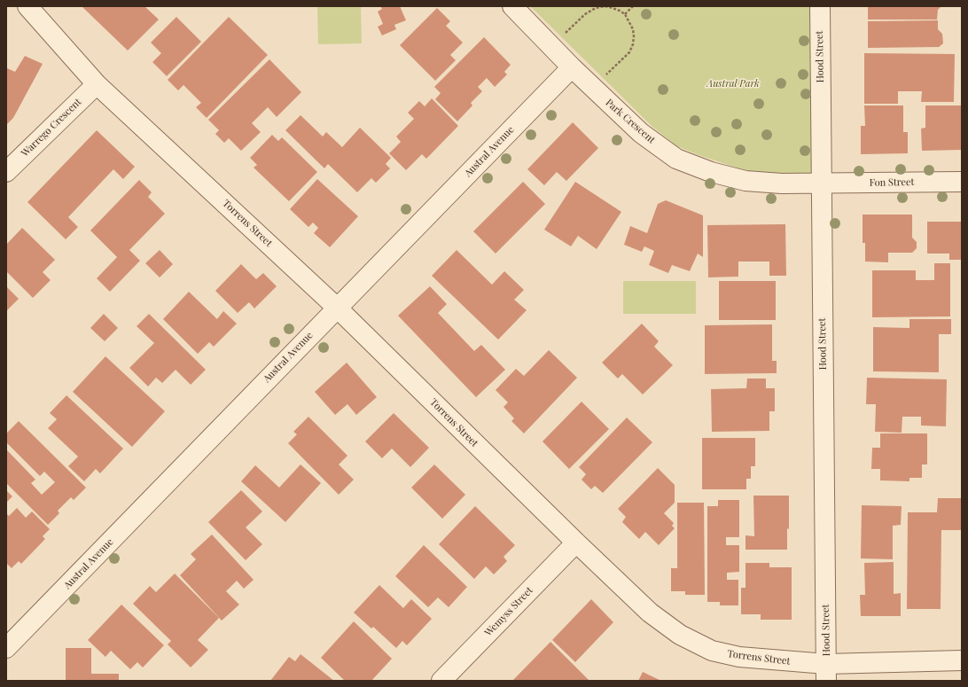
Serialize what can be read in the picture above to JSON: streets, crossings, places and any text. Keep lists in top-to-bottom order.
{
  "streets": {
    "street": [
      "Hood Street",
      "Park Crescent",
      "Warrego Crescent",
      "Austral Avenue",
      "Fon Street",
      "Torrens Street",
      "Wemyss Street"
    ]
  },
  "crossings": [
    ["Hood Street", "Park Crescent"],
    ["Hood Street", "Fon Street"],
    ["Hood Street", "Torrens Street"],
    ["Park Crescent", "Austral Avenue"],
    ["Park Crescent", "Fon Street"],
    ["Warrego Crescent", "Torrens Street"],
    ["Austral Avenue", "Torrens Street"],
    ["Torrens Street", "Wemyss Street"]
  ],
  "parks": ["Austral Park"]
}
